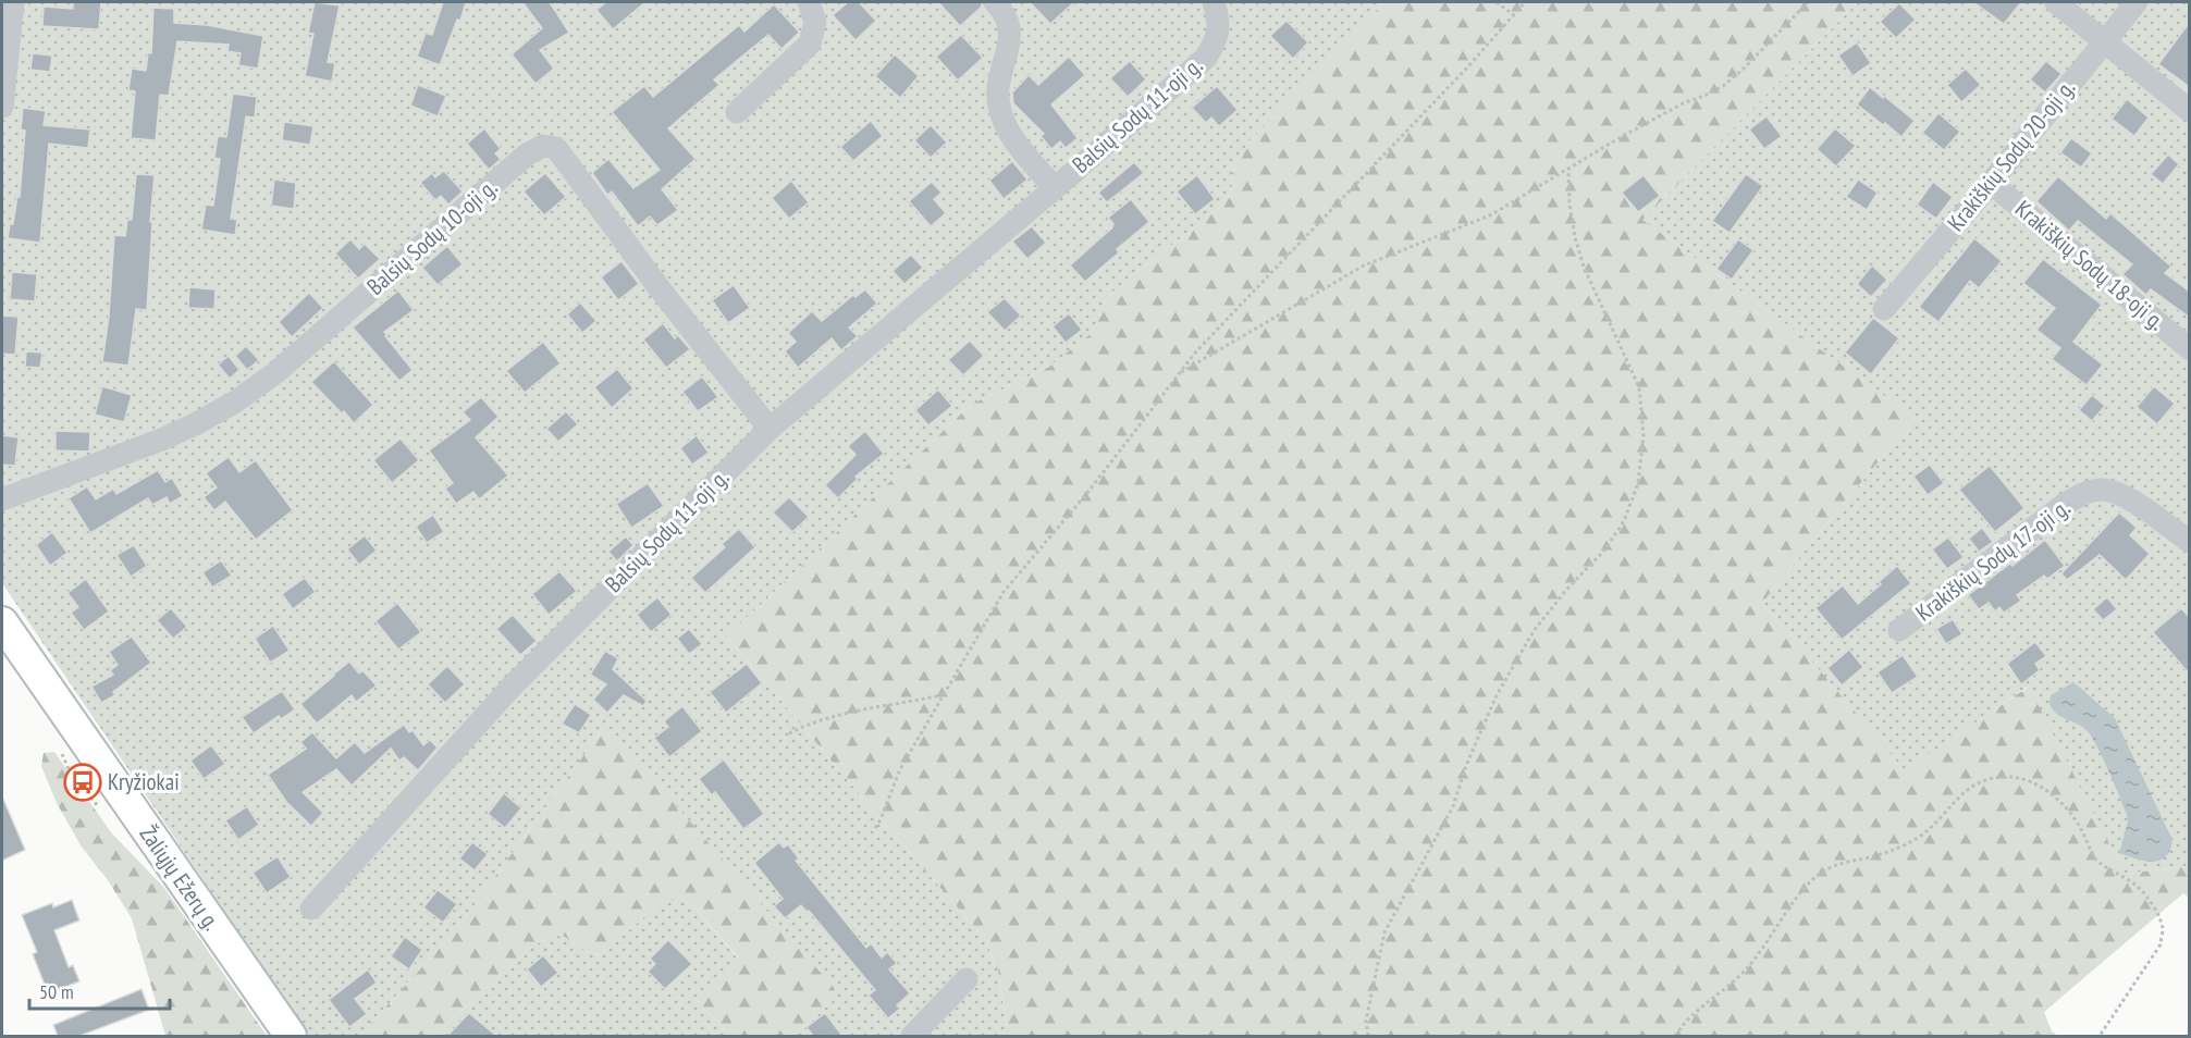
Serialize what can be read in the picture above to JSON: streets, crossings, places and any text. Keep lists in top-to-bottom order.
{
  "streets": {
    "main road": ["Žaliųjų Ežerų g."],
    "street": [
      "Balsių Sodų 11-oji g.",
      "Krakiškių Sodų 20-oji g.",
      "Balsių Sodų 10-oji g.",
      "Krakiškių Sodų 18-oji g.",
      "Krakiškių Sodų 17-oji g."
    ]
  },
  "crossings": [
    ["Balsių Sodų 11-oji g.", "Balsių Sodų 10-oji g."],
    ["Krakiškių Sodų 20-oji g.", "Krakiškių Sodų 18-oji g."]
  ],
  "places": {
    "bus stop": ["Kryžiokai"]
  },
  "scale_bar": "50 m"
}
